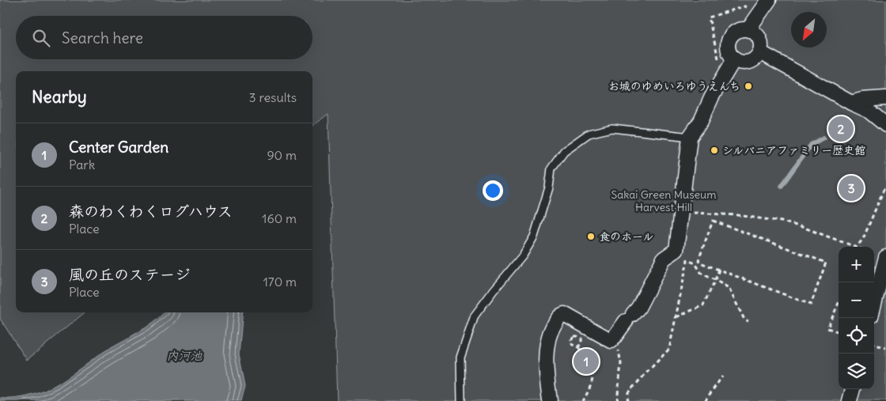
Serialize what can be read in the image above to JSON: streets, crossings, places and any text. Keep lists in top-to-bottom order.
{
  "water": ["内河池"],
  "parks": ["Sakai Green Museum Harvest Hill"],
  "places": ["お城のゆめいろゆうえんち", "シルバニアファミリー歴史館", "食のホール"],
  "north": "bottom left",
  "page": {
    "search": "Search here",
    "heading": ["Nearby", "3 results"],
    "pins": ["2", "3", "1"],
    "list": [
      {
        "mark": "1",
        "name": "Center Garden",
        "note": "Park",
        "value": "90 m"
      },
      {
        "mark": "2",
        "name": "森のわくわくログハウス",
        "note": "Place",
        "value": "160 m"
      },
      {
        "mark": "3",
        "name": "風の丘のステージ",
        "note": "Place",
        "value": "170 m"
      }
    ],
    "map_buttons": ["+", "−"]
  }
}
